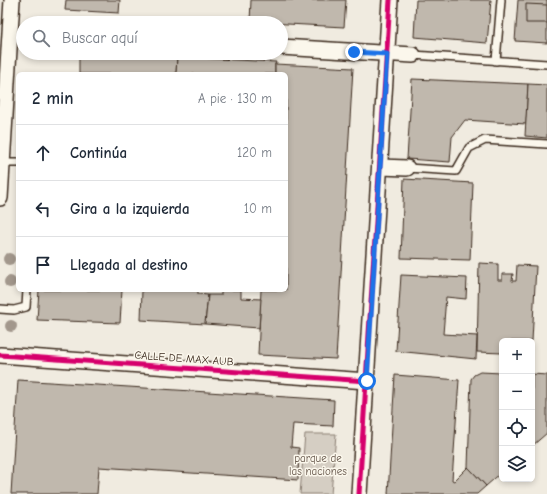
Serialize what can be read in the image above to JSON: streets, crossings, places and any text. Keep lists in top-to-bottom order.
{
  "streets": {
    "street": ["CALLE DE MAX AUB"]
  },
  "parks": ["parque de las naciones"],
  "page": {
    "search": "Buscar aquí",
    "heading": ["2 min", "A pie · 130 m"],
    "list": [
      ["Continúa", "120 m"],
      ["Gira a la izquierda", "10 m"],
      "Llegada al destino"
    ],
    "map_buttons": ["+", "−"]
  }
}
